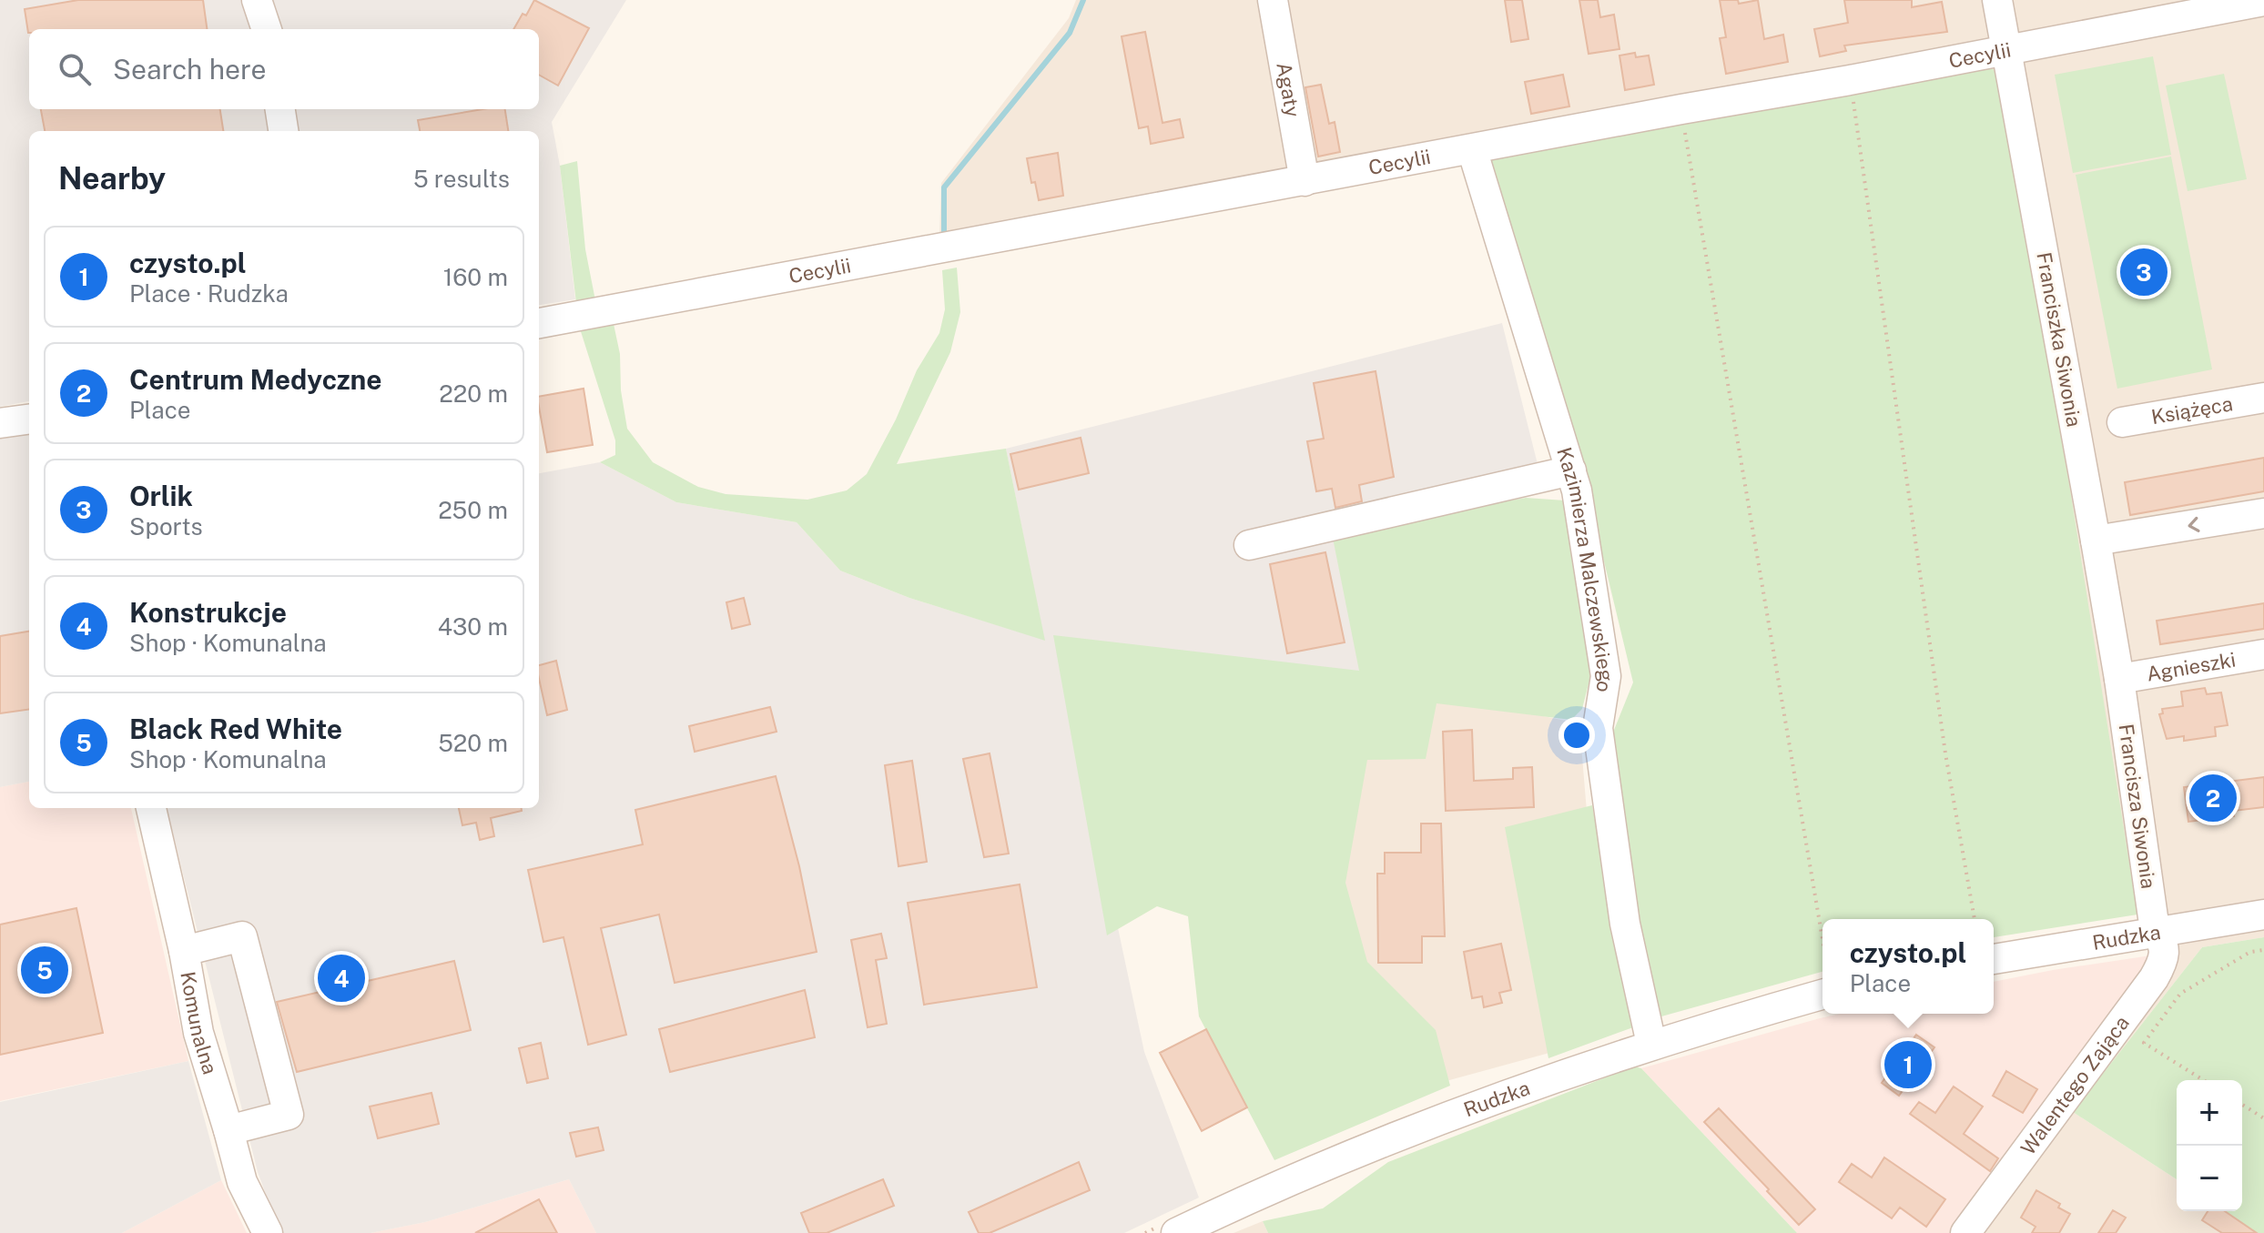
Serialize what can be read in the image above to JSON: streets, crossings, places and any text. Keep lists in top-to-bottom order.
{
  "streets": {
    "street": [
      "Cecylii",
      "Agaty",
      "Franciszka Siwonia",
      "Książęca",
      "Kazimierza Malczewskiego",
      "Agnieszki",
      "Francisza Siwonia",
      "Rudzka",
      "Komunalna",
      "Walentego Zająca"
    ]
  },
  "crossings": [
    ["Cecylii", "Agaty"],
    ["Cecylii", "Franciszka Siwonia"],
    ["Cecylii", "Kazimierza Malczewskiego"],
    ["Franciszka Siwonia", "Agnieszki"],
    ["Franciszka Siwonia", "Francisza Siwonia"],
    ["Kazimierza Malczewskiego", "Rudzka"],
    ["Agnieszki", "Francisza Siwonia"],
    ["Francisza Siwonia", "Rudzka"],
    ["Francisza Siwonia", "Walentego Zająca"],
    ["Rudzka", "Walentego Zająca"]
  ],
  "page": {
    "search": "Search here",
    "heading": ["Nearby", "5 results"],
    "list": [
      {
        "mark": "1",
        "name": "czysto.pl",
        "note": "Place · Rudzka",
        "value": "160 m"
      },
      {
        "mark": "2",
        "name": "Centrum Medyczne",
        "note": "Place",
        "value": "220 m"
      },
      {
        "mark": "3",
        "name": "Orlik",
        "note": "Sports",
        "value": "250 m"
      },
      {
        "mark": "4",
        "name": "Konstrukcje",
        "note": "Shop · Komunalna",
        "value": "430 m"
      },
      {
        "mark": "5",
        "name": "Black Red White",
        "note": "Shop · Komunalna",
        "value": "520 m"
      }
    ],
    "pins": [
      "3",
      "2",
      "5",
      "4",
      "1"
    ],
    "popup": ["czysto.pl", "Place"],
    "map_buttons": ["+", "−"]
  }
}
